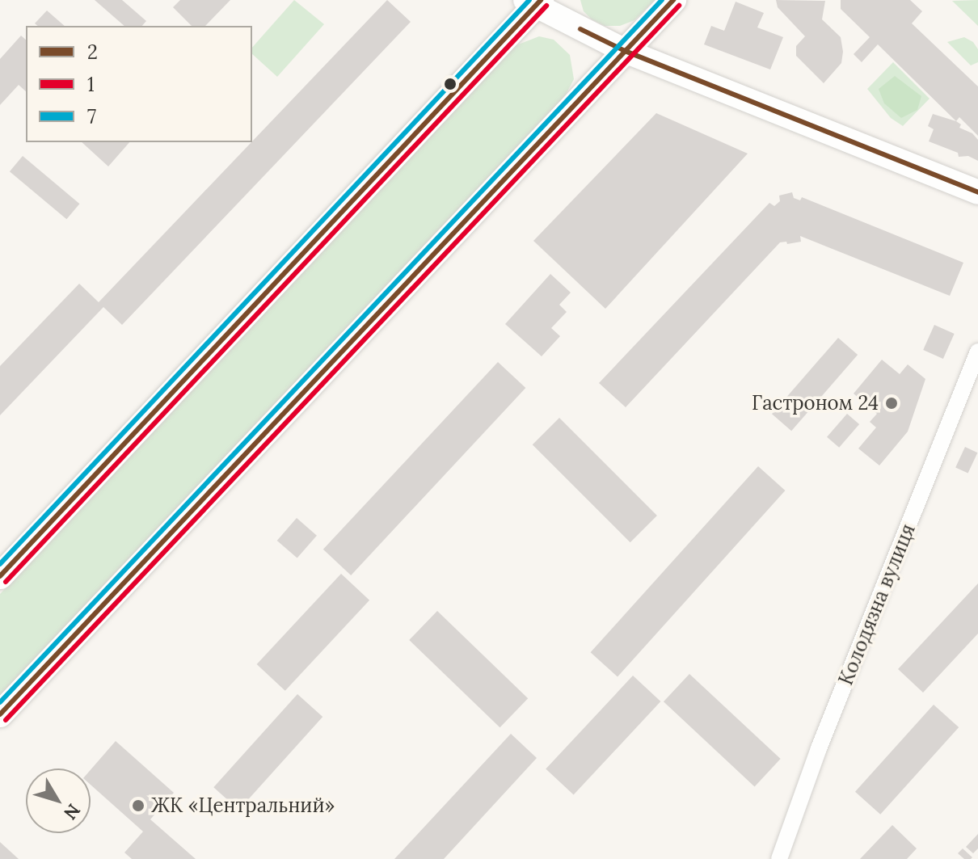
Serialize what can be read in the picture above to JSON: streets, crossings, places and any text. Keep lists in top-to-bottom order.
{
  "streets": {
    "street": ["Колодязна вулиця"]
  },
  "places": ["Гастроном 24", "ЖК «Центральний»"],
  "lines": ["transit line 2", "transit line 7", "transit line 1"],
  "legend": ["2", "1", "7"],
  "north": "bottom right"
}
